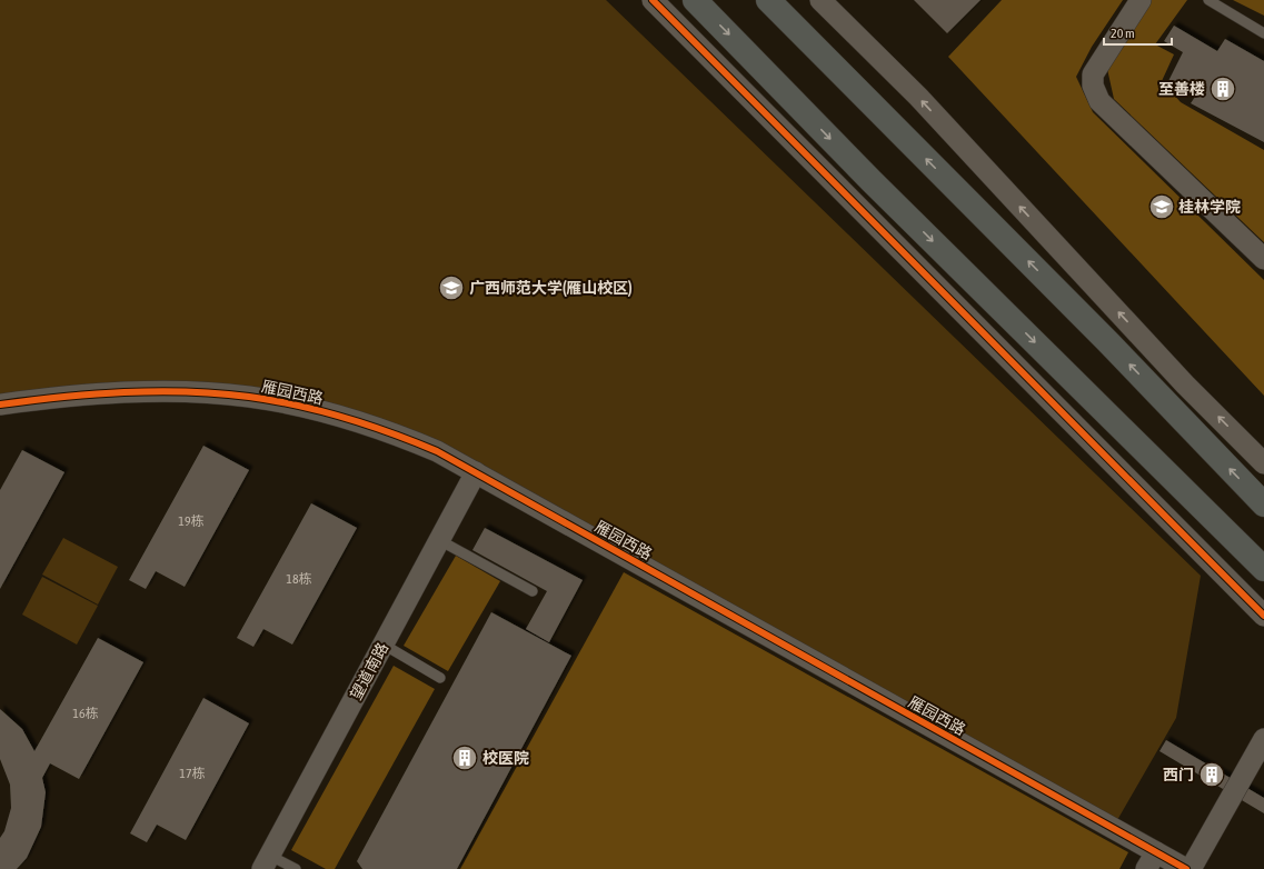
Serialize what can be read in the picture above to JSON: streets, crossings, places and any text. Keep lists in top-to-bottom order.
{
  "streets": {
    "street": ["雁园西路", "望道南路"]
  },
  "crossings": [
    ["雁园西路", "望道南路"]
  ],
  "places": {
    "building": ["至善楼", "校医院", "西门"],
    "school or university": ["桂林学院", "广西师范大学(雁山校区)"]
  },
  "house_numbers": [
    "19栋",
    "18栋",
    "16栋",
    "17栋"
  ],
  "scale_bar": "20 m"
}
